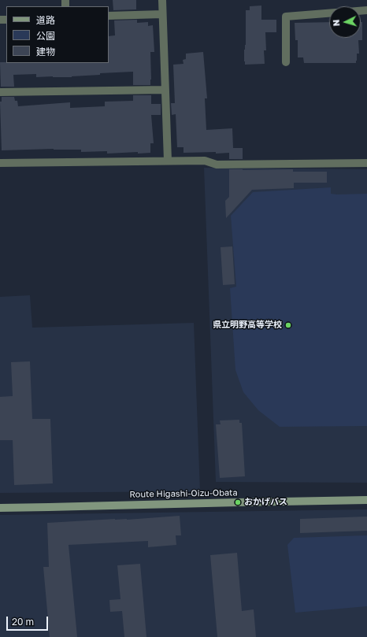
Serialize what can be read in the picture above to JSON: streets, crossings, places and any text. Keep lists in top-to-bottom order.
{
  "streets": {
    "main road": ["Route Higashi-Oizu-Obata"]
  },
  "places": ["県立明野高等学校", "おかげバス"],
  "legend": ["道路", "公園", "建物"],
  "scale_bar": "20 m",
  "north": "left"
}
